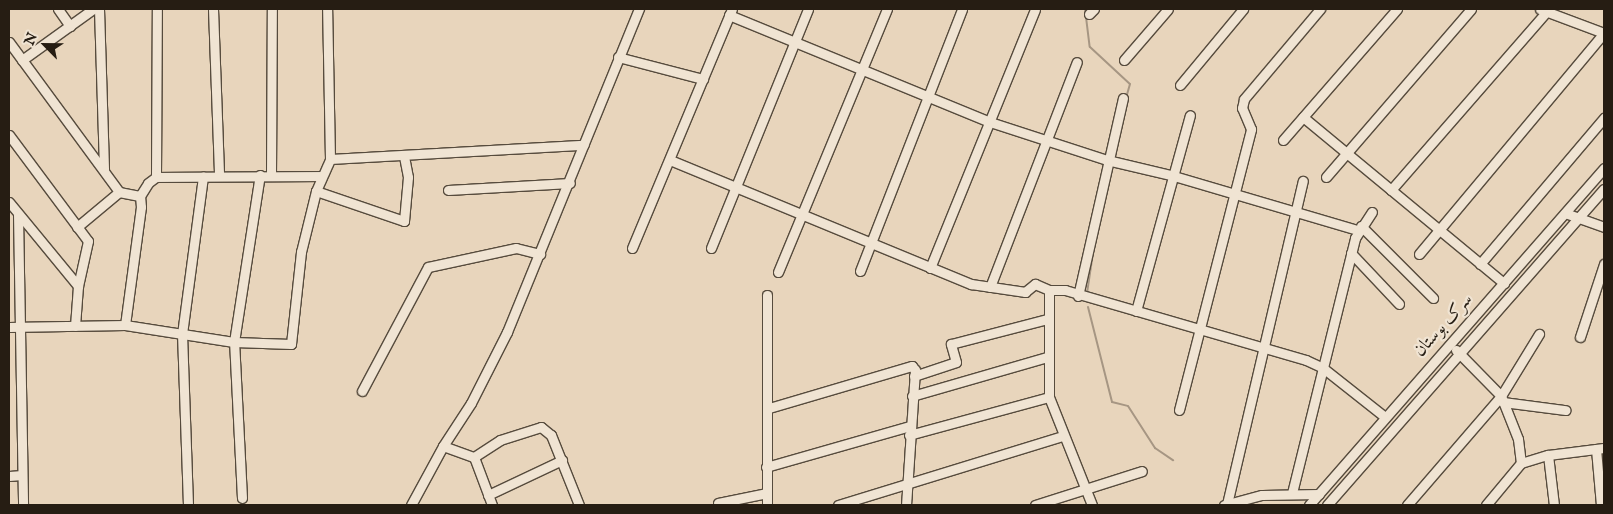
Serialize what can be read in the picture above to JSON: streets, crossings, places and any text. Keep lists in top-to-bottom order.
{
  "streets": {
    "street": ["سرک بوستان"]
  },
  "north": "top left"
}
